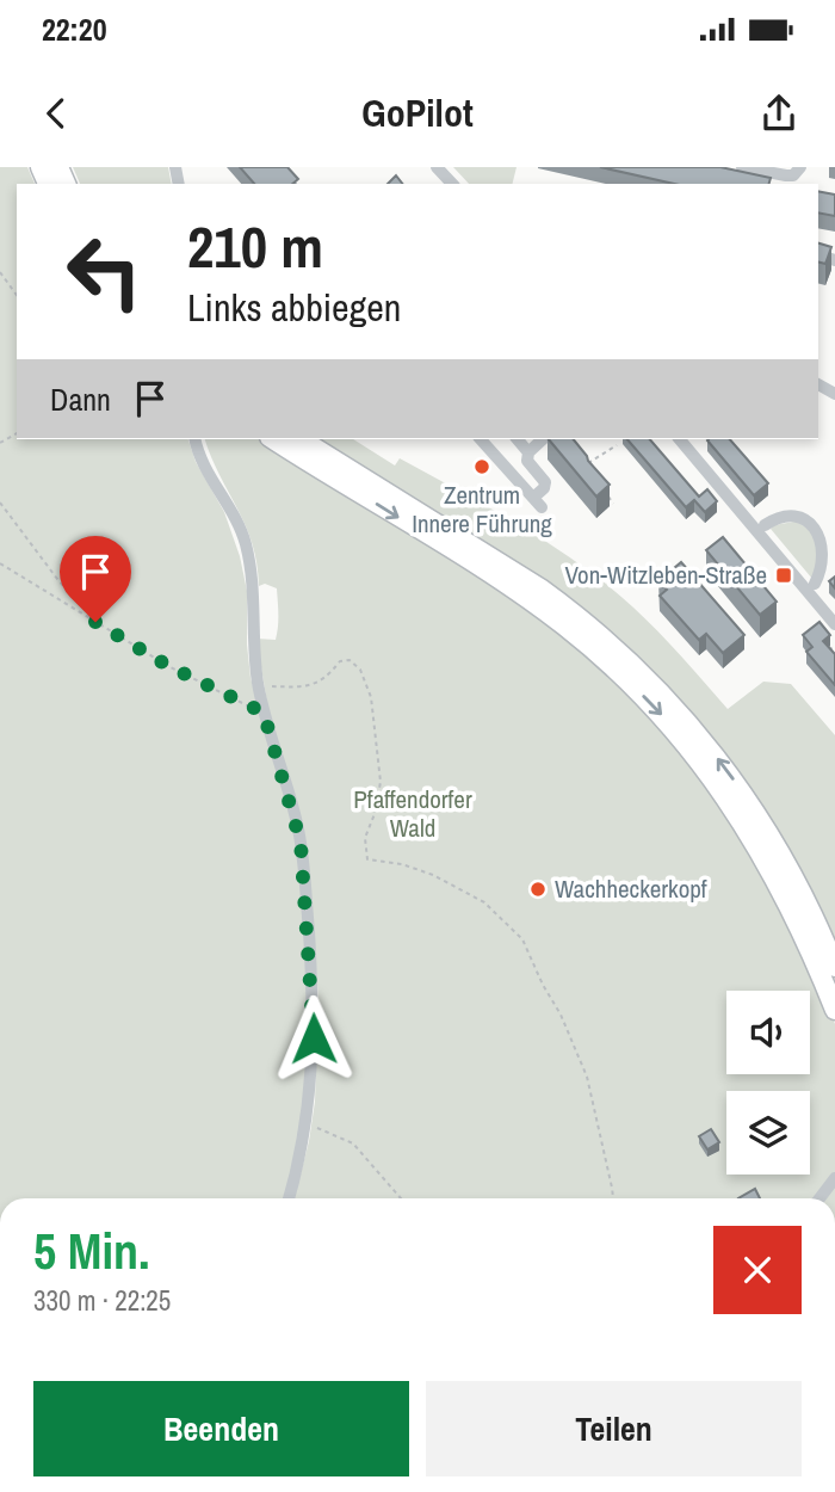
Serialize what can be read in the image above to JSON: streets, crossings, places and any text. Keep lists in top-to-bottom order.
{
  "parks": ["Pfaffendorfer Wald"],
  "places": {
    "other": ["Zentrum Innere Führung", "Wachheckerkopf"],
    "transit": ["Von-Witzleben-Straße"]
  },
  "page": {
    "status": "22:20",
    "header": "GoPilot",
    "turn": ["210 m", "Links abbiegen"],
    "then": "Dann",
    "heading": ["5 Min.", "330 m · 22:25"],
    "buttons": ["Beenden", "Teilen"]
  }
}
